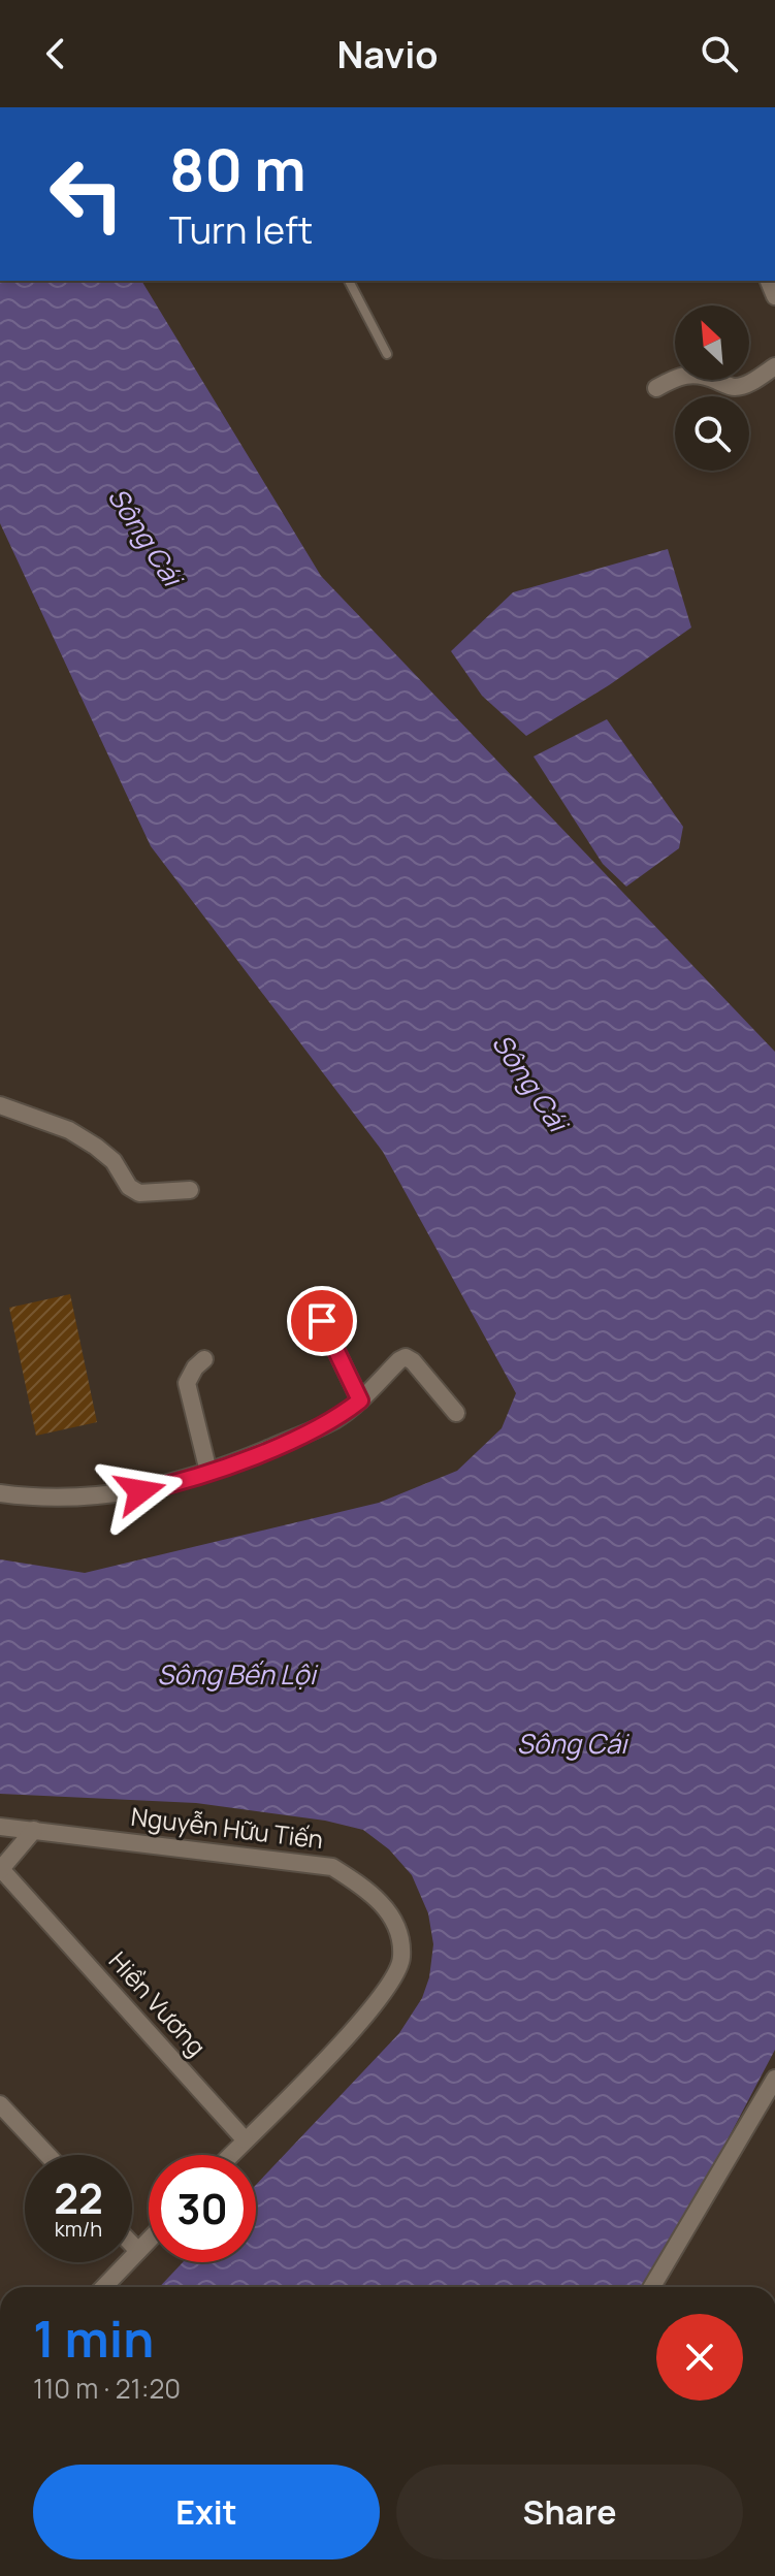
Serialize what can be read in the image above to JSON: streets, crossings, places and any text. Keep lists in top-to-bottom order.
{
  "streets": {
    "street": ["Nguyễn Hữu Tiến", "Hiền Vương"]
  },
  "crossings": [
    ["Nguyễn Hữu Tiến", "Hiền Vương"]
  ],
  "water": ["Sông Cái", "Sông Bến Lội"],
  "north": "top left",
  "page": {
    "header": "Navio",
    "turn": ["80 m", "Turn left"],
    "speed": "22 km/h",
    "limit": "30",
    "heading": ["1 min", "110 m · 21:20"],
    "buttons": ["Exit", "Share"]
  }
}
